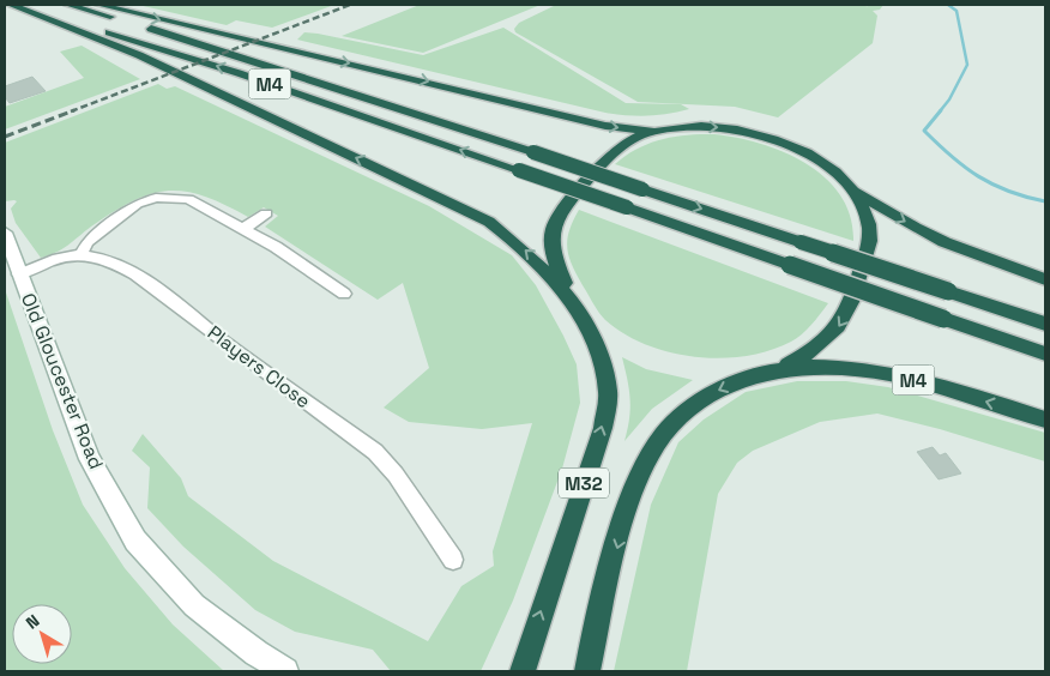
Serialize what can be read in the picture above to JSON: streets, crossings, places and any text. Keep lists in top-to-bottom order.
{
  "streets": {
    "highway": ["M4", "M32"],
    "main road": ["Old Gloucester Road"],
    "street": ["Players Close"]
  },
  "crossings": [
    ["M4", "M32"]
  ],
  "north": "top left"
}
